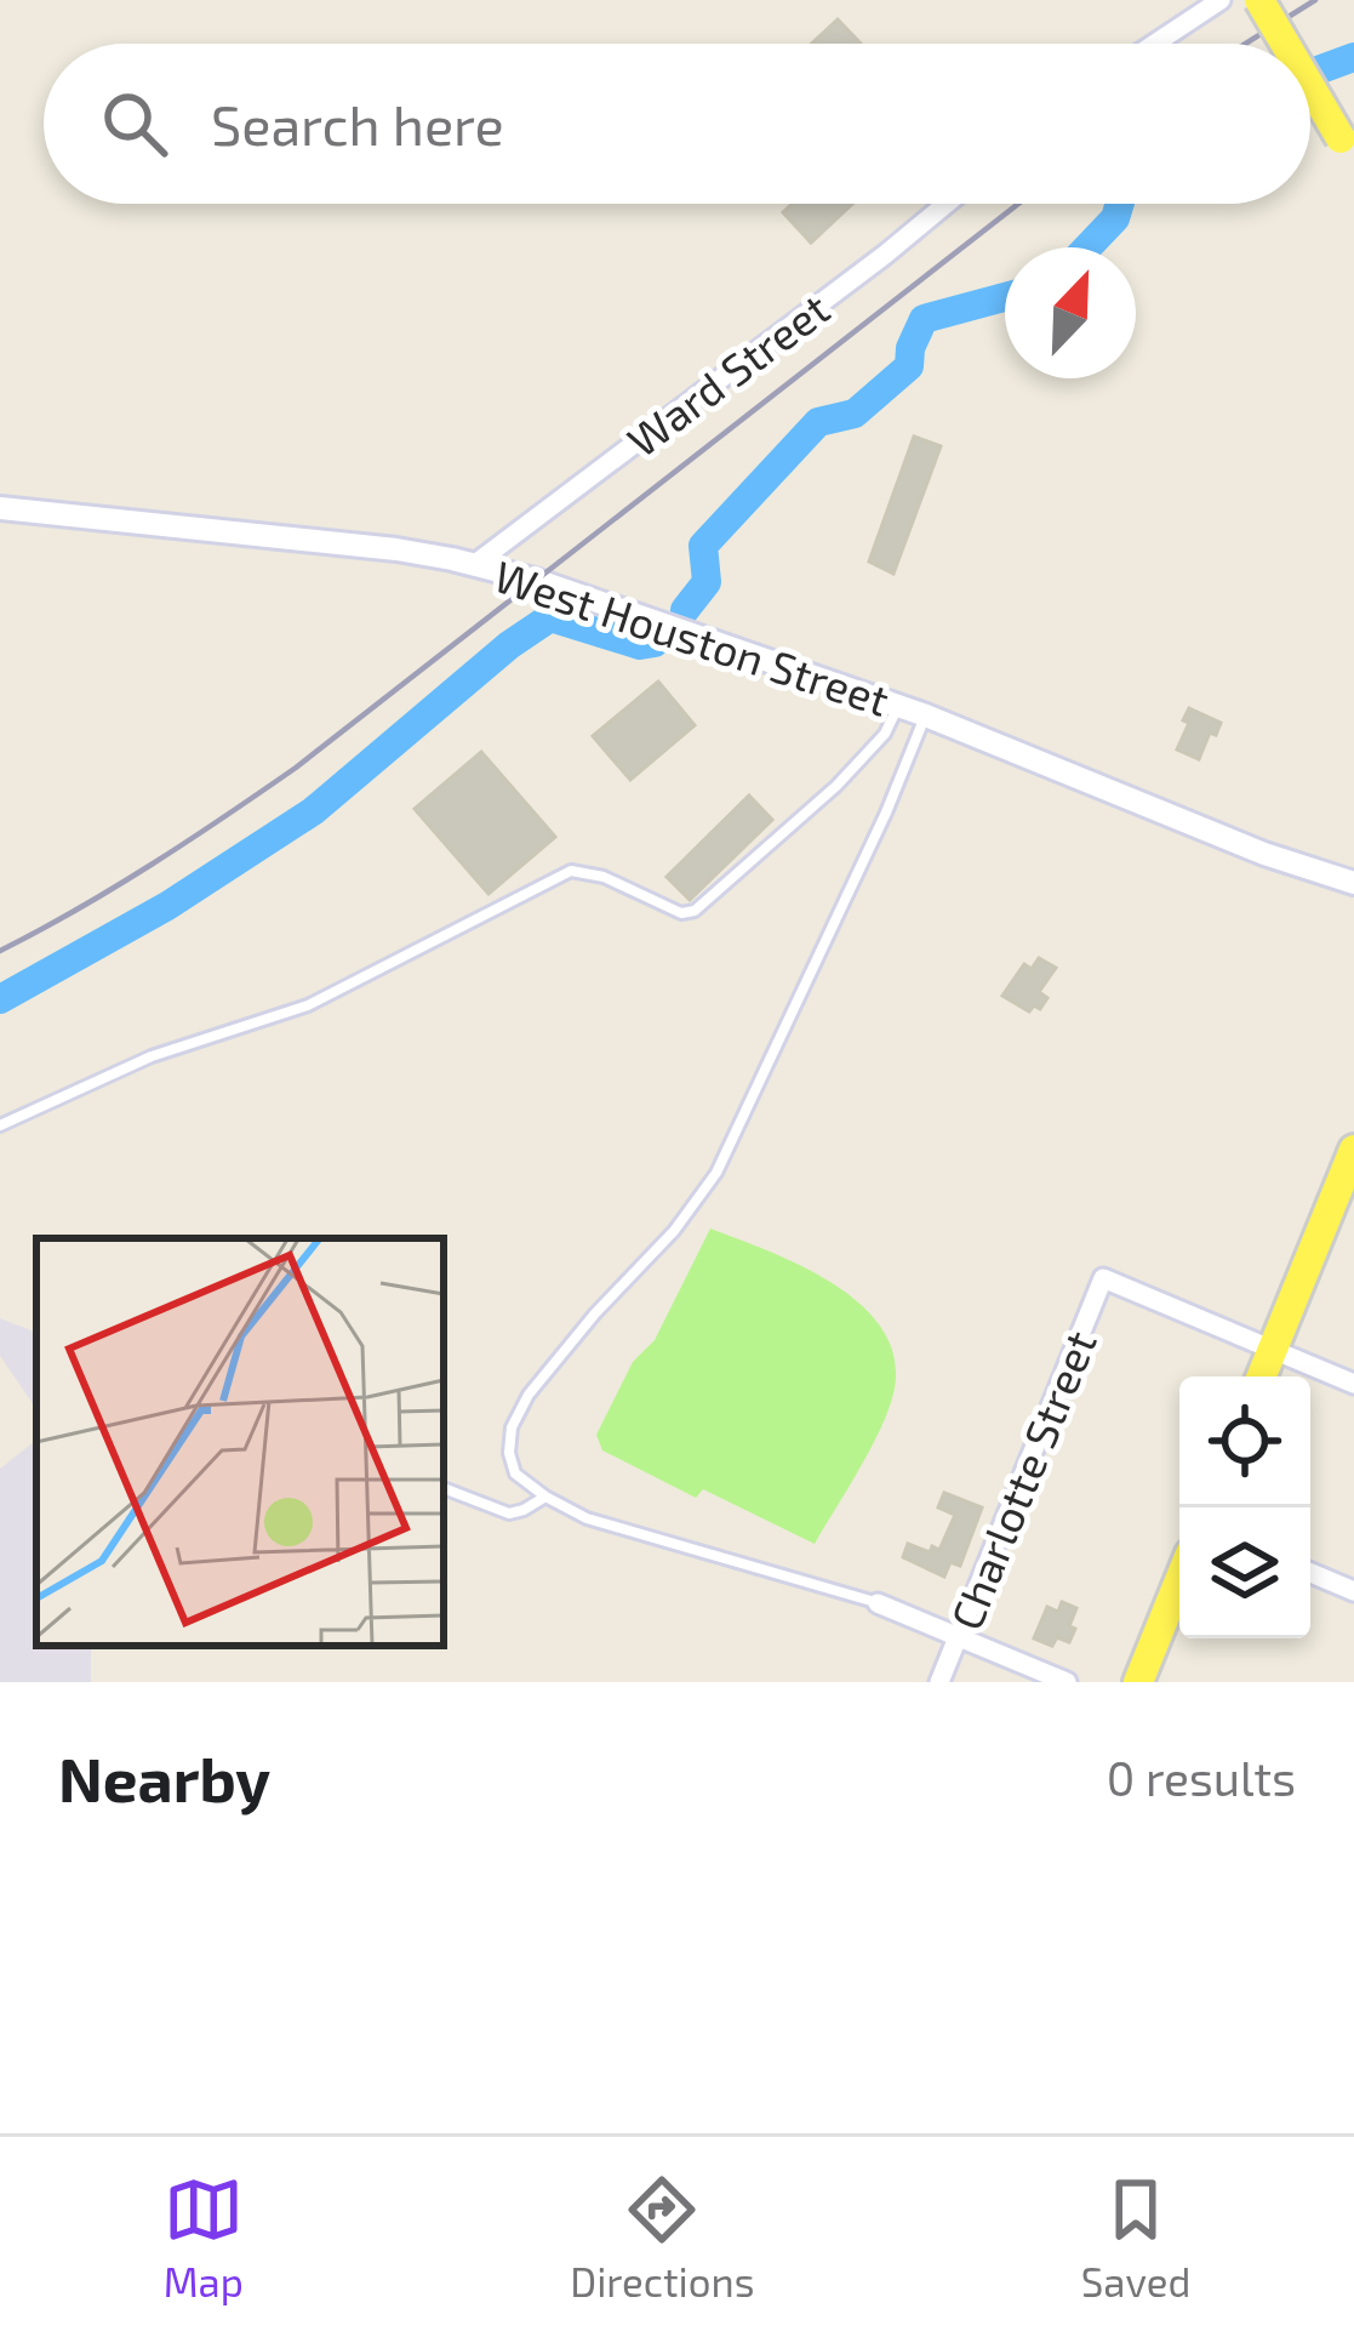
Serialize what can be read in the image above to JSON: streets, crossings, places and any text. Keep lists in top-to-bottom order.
{
  "streets": {
    "street": ["Ward Street", "West Houston Street", "Charlotte Street"]
  },
  "crossings": [
    ["Ward Street", "West Houston Street"]
  ],
  "north": "top right",
  "page": {
    "search": "Search here",
    "heading": ["Nearby", "0 results"],
    "nav": ["Map", "Directions", "Saved"]
  }
}
